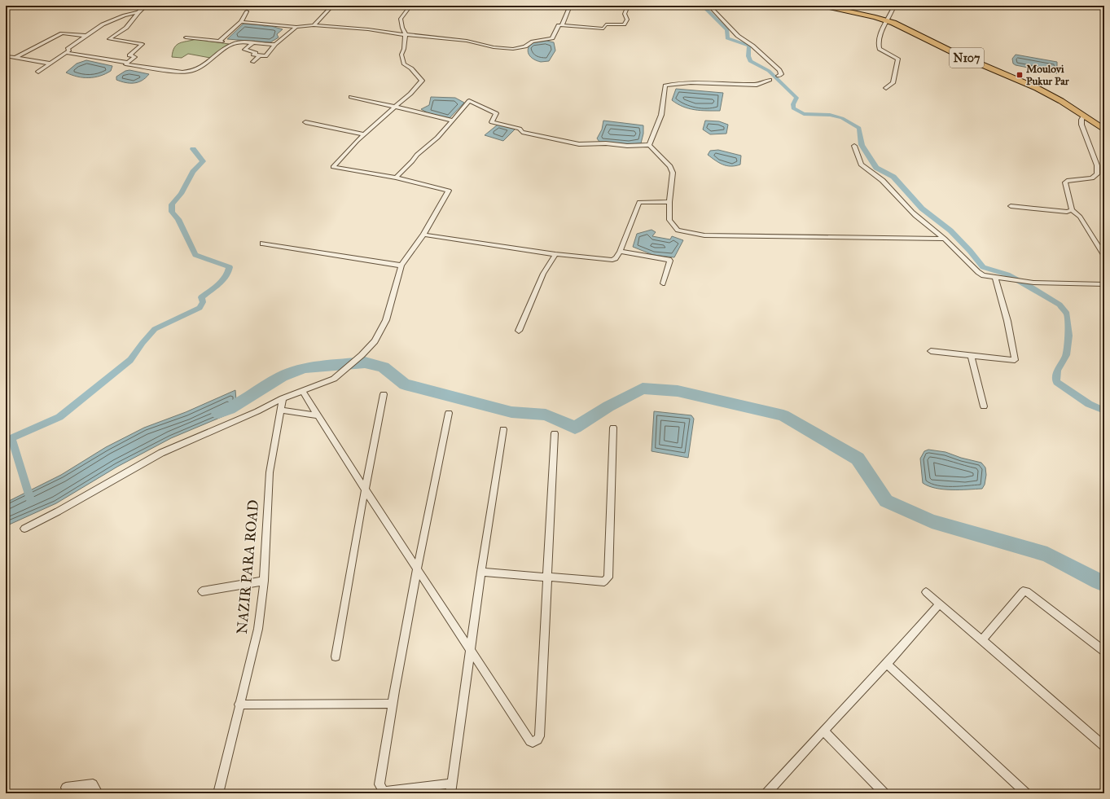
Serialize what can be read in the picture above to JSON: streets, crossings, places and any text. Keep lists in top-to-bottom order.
{
  "streets": {
    "highway": ["N107"],
    "street": ["NAZIR PARA ROAD"]
  },
  "places": {
    "transit": ["Moulovi Pukur Par"]
  }
}
